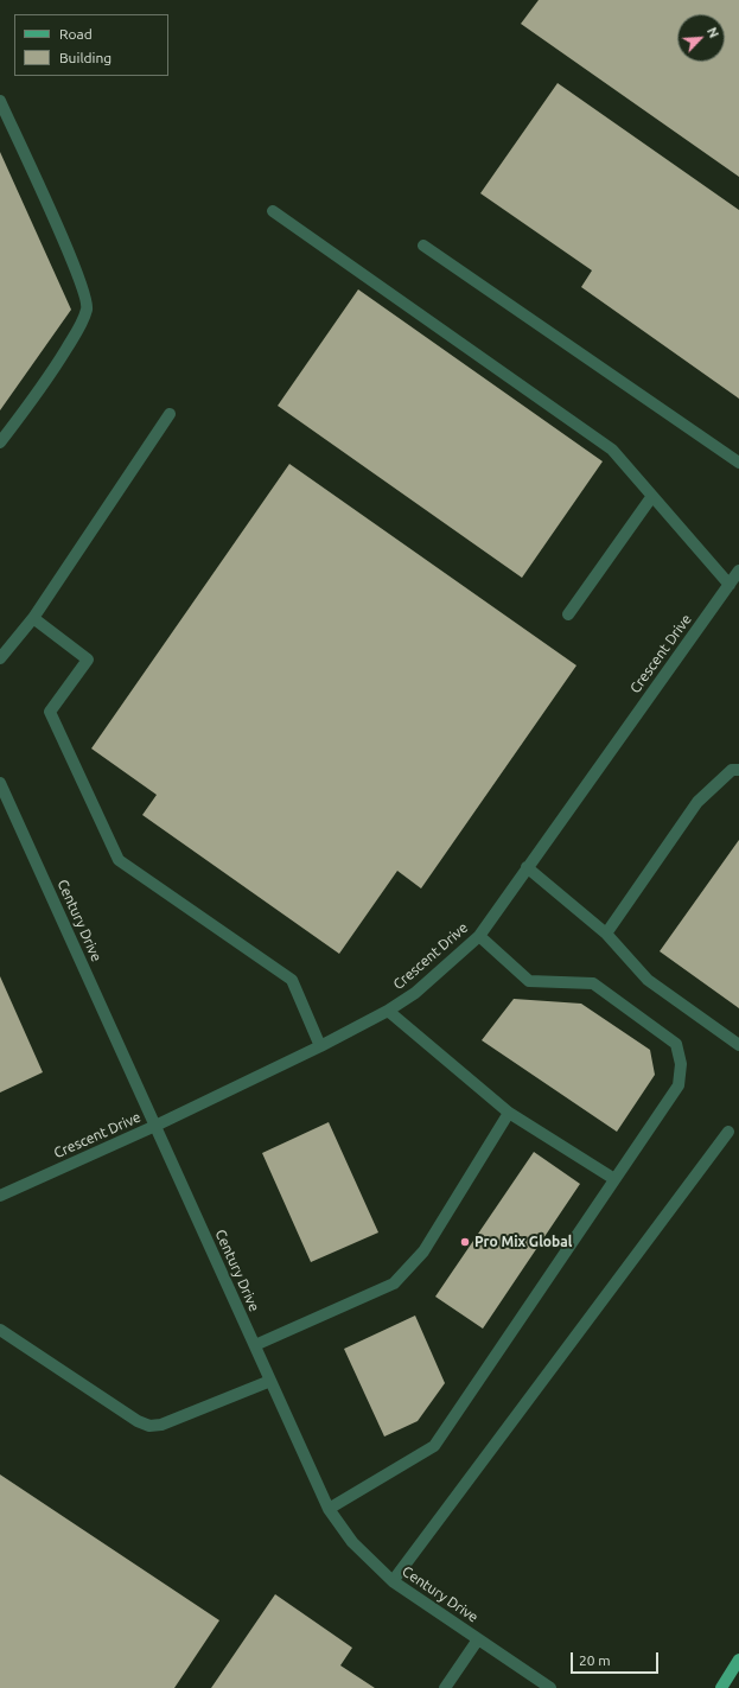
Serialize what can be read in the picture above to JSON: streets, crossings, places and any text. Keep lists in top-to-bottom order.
{
  "streets": {
    "street": ["Crescent Drive", "Century Drive"]
  },
  "crossings": [
    ["Crescent Drive", "Century Drive"]
  ],
  "places": ["Pro Mix Global"],
  "legend": ["Road", "Building"],
  "scale_bar": "20 m",
  "north": "top right"
}
